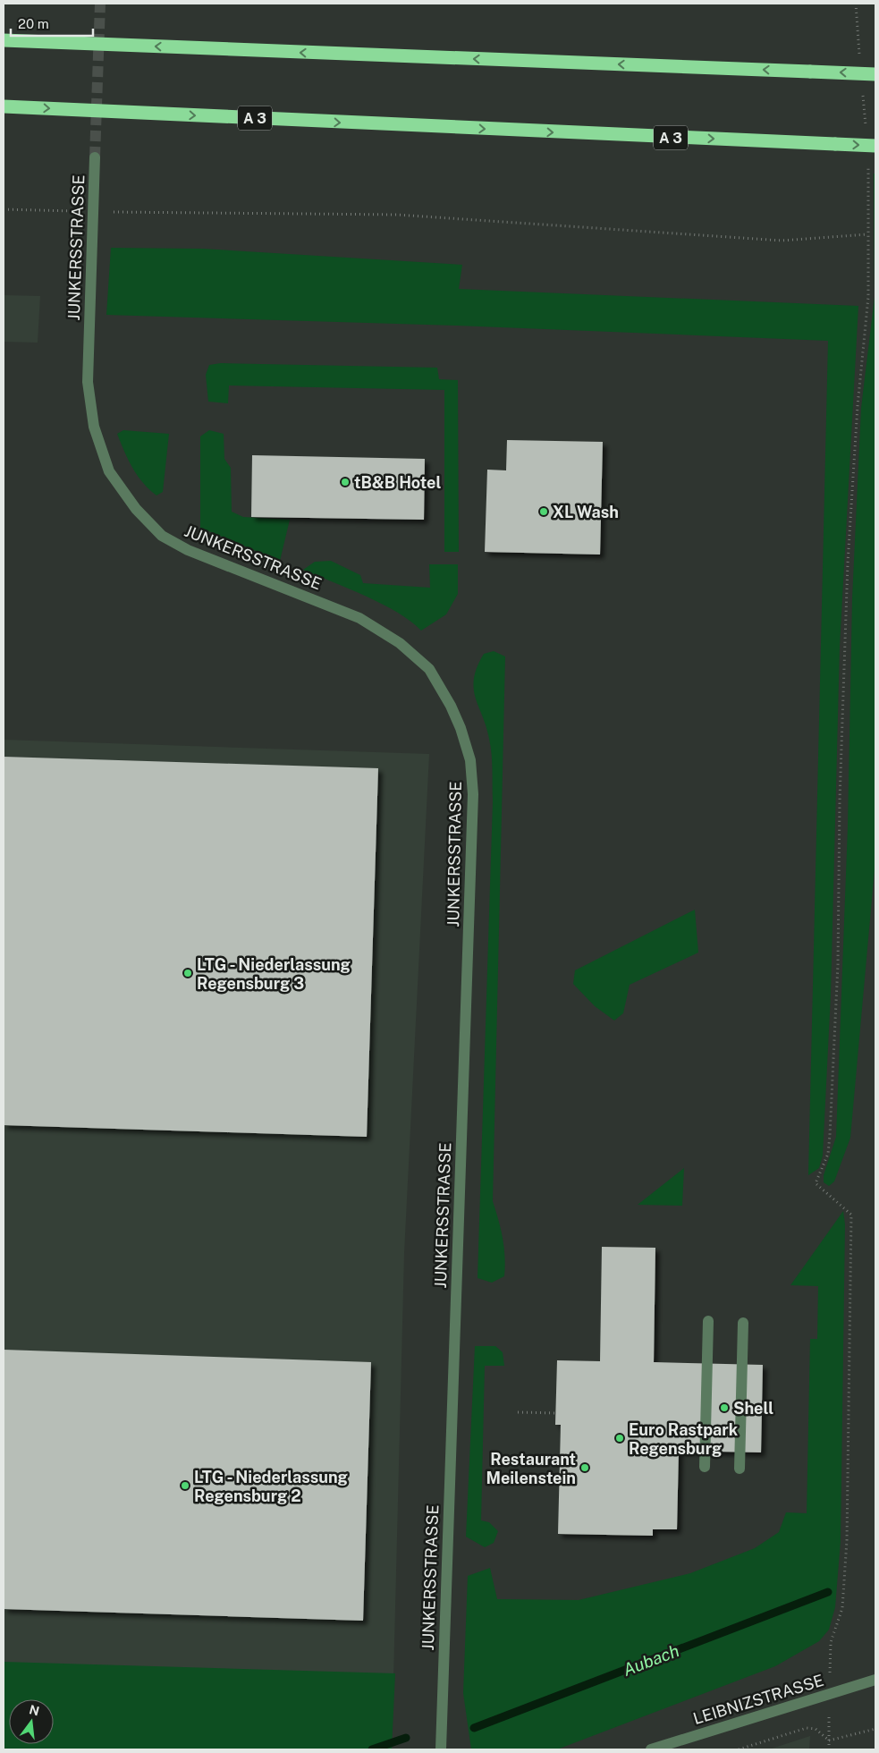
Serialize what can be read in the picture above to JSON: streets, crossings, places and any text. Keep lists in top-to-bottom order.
{
  "streets": {
    "highway": ["A 3"],
    "street": ["JUNKERSSTRASSE", "LEIBNIZSTRASSE"]
  },
  "water": ["Aubach"],
  "places": [
    "tB&B Hotel",
    "XL Wash",
    "LTG - Niederlassung Regensburg 3",
    "Shell",
    "Euro Rastpark Regensburg",
    "Restaurant Meilenstein",
    "LTG - Niederlassung Regensburg 2"
  ],
  "scale_bar": "20 m",
  "north": "top"
}
